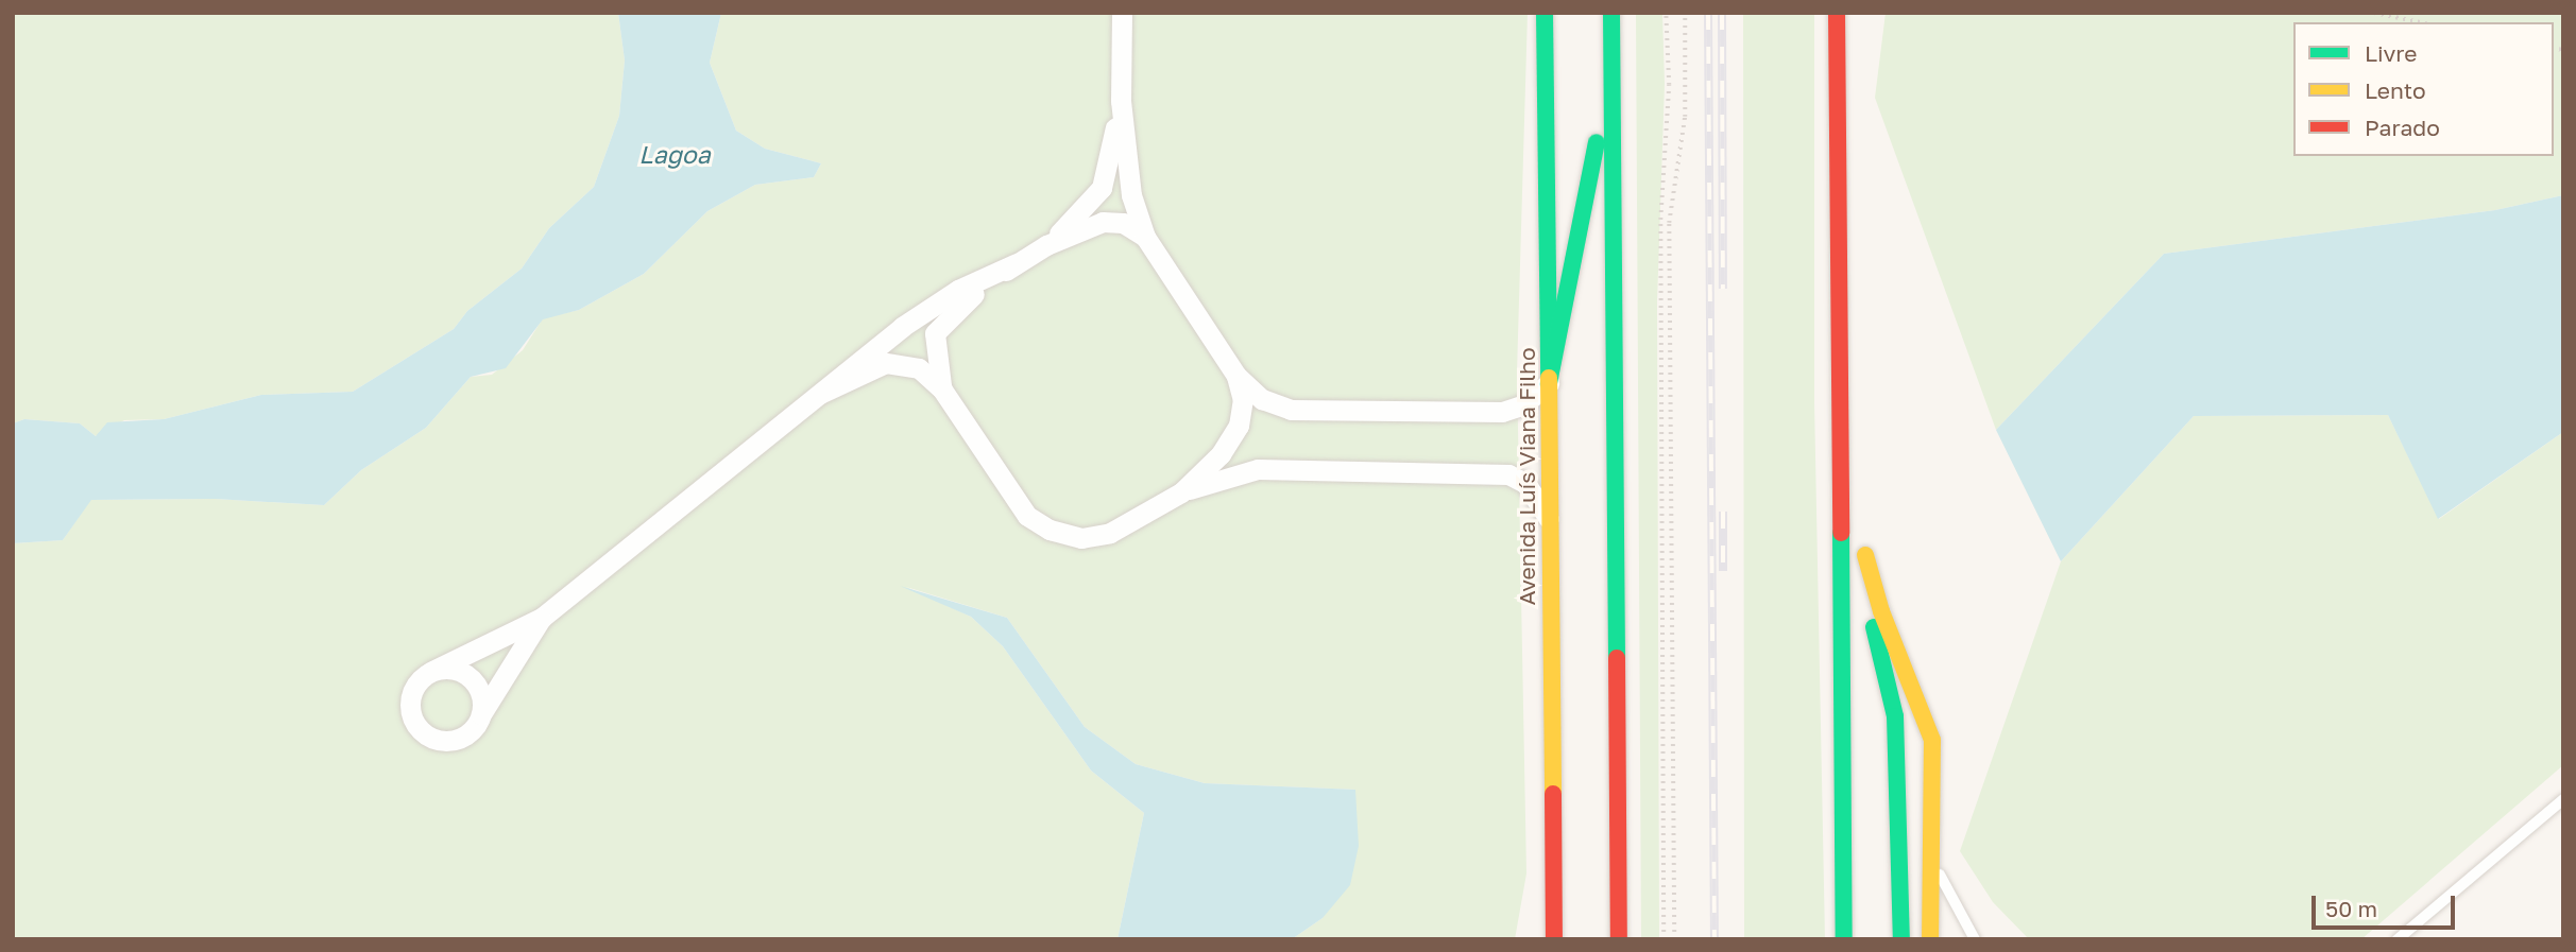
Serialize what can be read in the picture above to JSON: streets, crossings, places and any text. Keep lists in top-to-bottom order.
{
  "streets": {
    "main road": ["Avenida Luís Viana Filho"]
  },
  "water": ["Lagoa"],
  "legend": ["Livre", "Lento", "Parado"],
  "scale_bar": "50 m"
}
